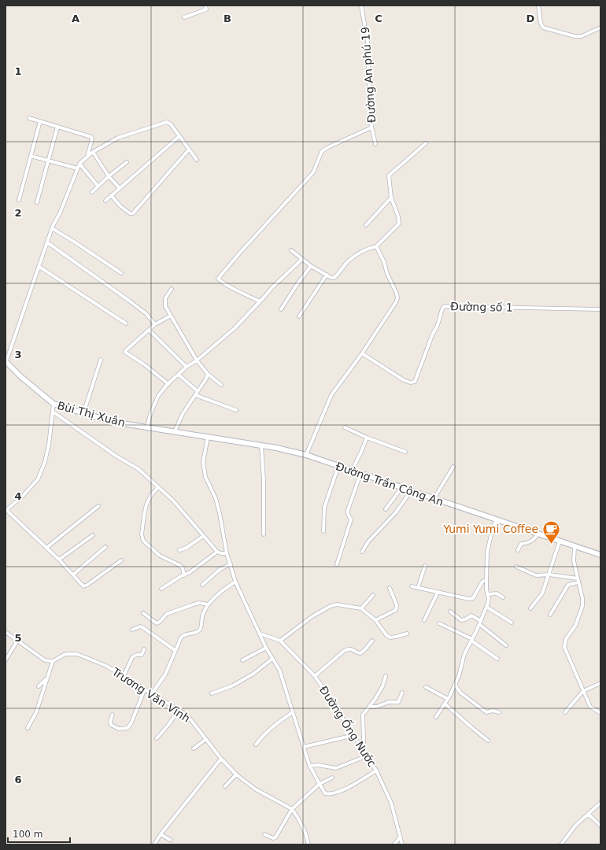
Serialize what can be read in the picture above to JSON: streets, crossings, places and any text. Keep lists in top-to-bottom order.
{
  "streets": {
    "main road": ["Bùi Thị Xuân", "Đường Trần Công An"],
    "street": [
      "Đường An phú 19",
      "Đường số 1",
      "Trương Văn Vĩnh",
      "Đường Ống Nước"
    ]
  },
  "crossings": [
    ["Bùi Thị Xuân", "Đường Trần Công An"]
  ],
  "places": {
    "cafe": ["Yumi Yumi Coffee"]
  },
  "scale_bar": "100 m",
  "grid": {
    "columns": [
      "A",
      "B",
      "C",
      "D"
    ],
    "rows": [
      "1",
      "2",
      "3",
      "4",
      "5",
      "6"
    ]
  }
}
